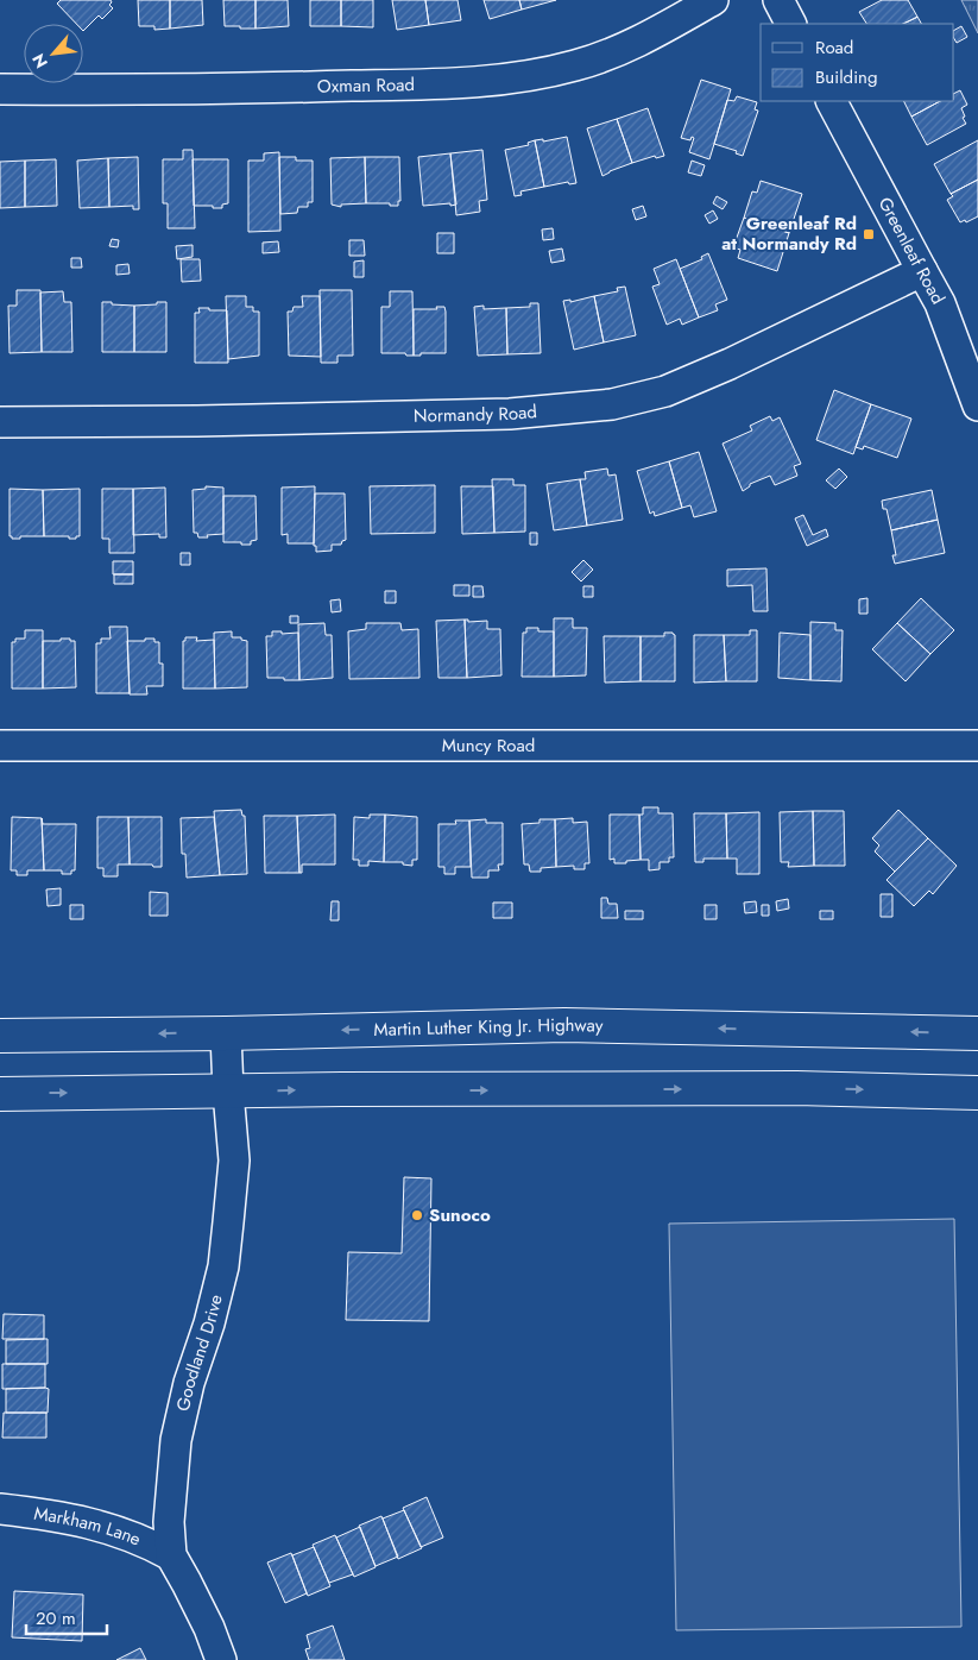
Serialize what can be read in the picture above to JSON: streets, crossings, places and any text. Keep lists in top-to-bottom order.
{
  "streets": {
    "main road": ["Martin Luther King Jr. Highway"],
    "street": [
      "Oxman Road",
      "Greenleaf Road",
      "Normandy Road",
      "Muncy Road",
      "Goodland Drive",
      "Markham Lane"
    ]
  },
  "crossings": [
    ["Greenleaf Road", "Normandy Road"],
    ["Martin Luther King Jr. Highway", "Goodland Drive"],
    ["Goodland Drive", "Markham Lane"]
  ],
  "places": {
    "transit": ["Greenleaf Rd at Normandy Rd"],
    "other": ["Sunoco"]
  },
  "legend": ["Road", "Building"],
  "scale_bar": "20 m",
  "north": "bottom left"
}
